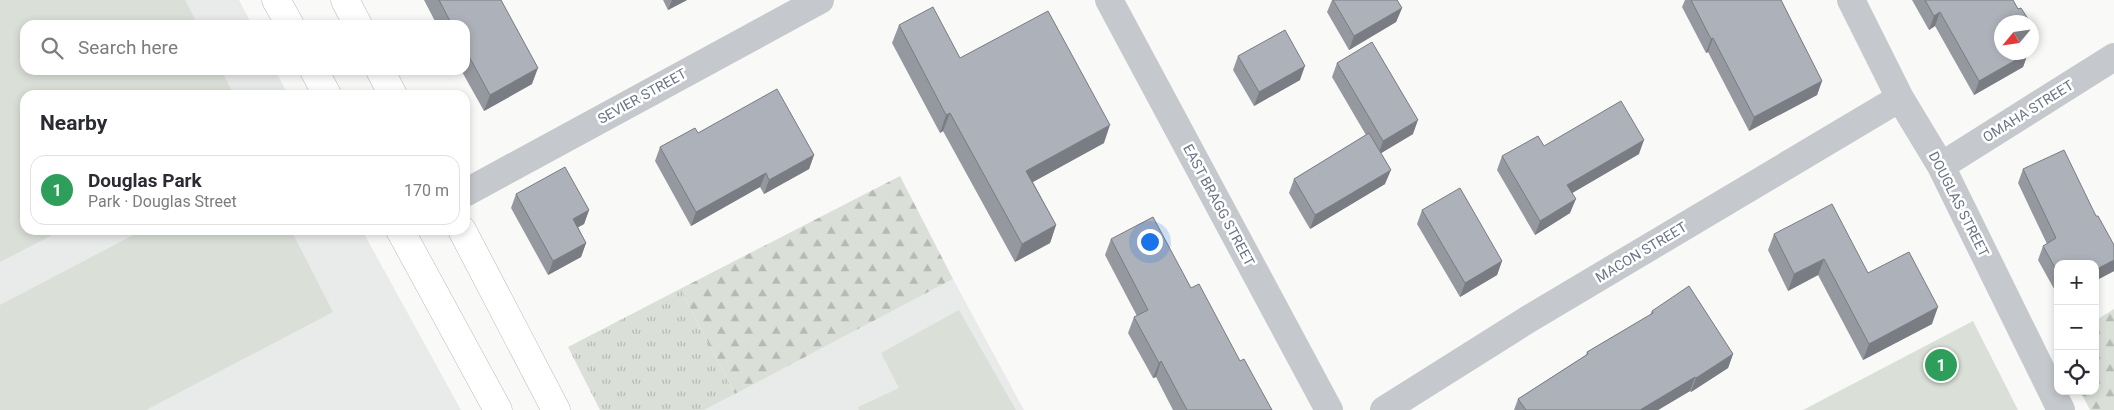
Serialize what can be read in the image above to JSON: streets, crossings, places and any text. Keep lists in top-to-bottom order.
{
  "streets": {
    "street": [
      "SEVIER STREET",
      "OMAHA STREET",
      "DOUGLAS STREET",
      "EAST BRAGG STREET",
      "MACON STREET"
    ]
  },
  "crossings": [
    ["OMAHA STREET", "DOUGLAS STREET"],
    ["DOUGLAS STREET", "MACON STREET"]
  ],
  "north": "bottom left",
  "page": {
    "search": "Search here",
    "heading": "Nearby",
    "list": [
      {
        "mark": "1",
        "name": "Douglas Park",
        "note": "Park · Douglas Street",
        "value": "170 m"
      }
    ],
    "map_buttons": ["+", "−"],
    "pins": "1"
  }
}
